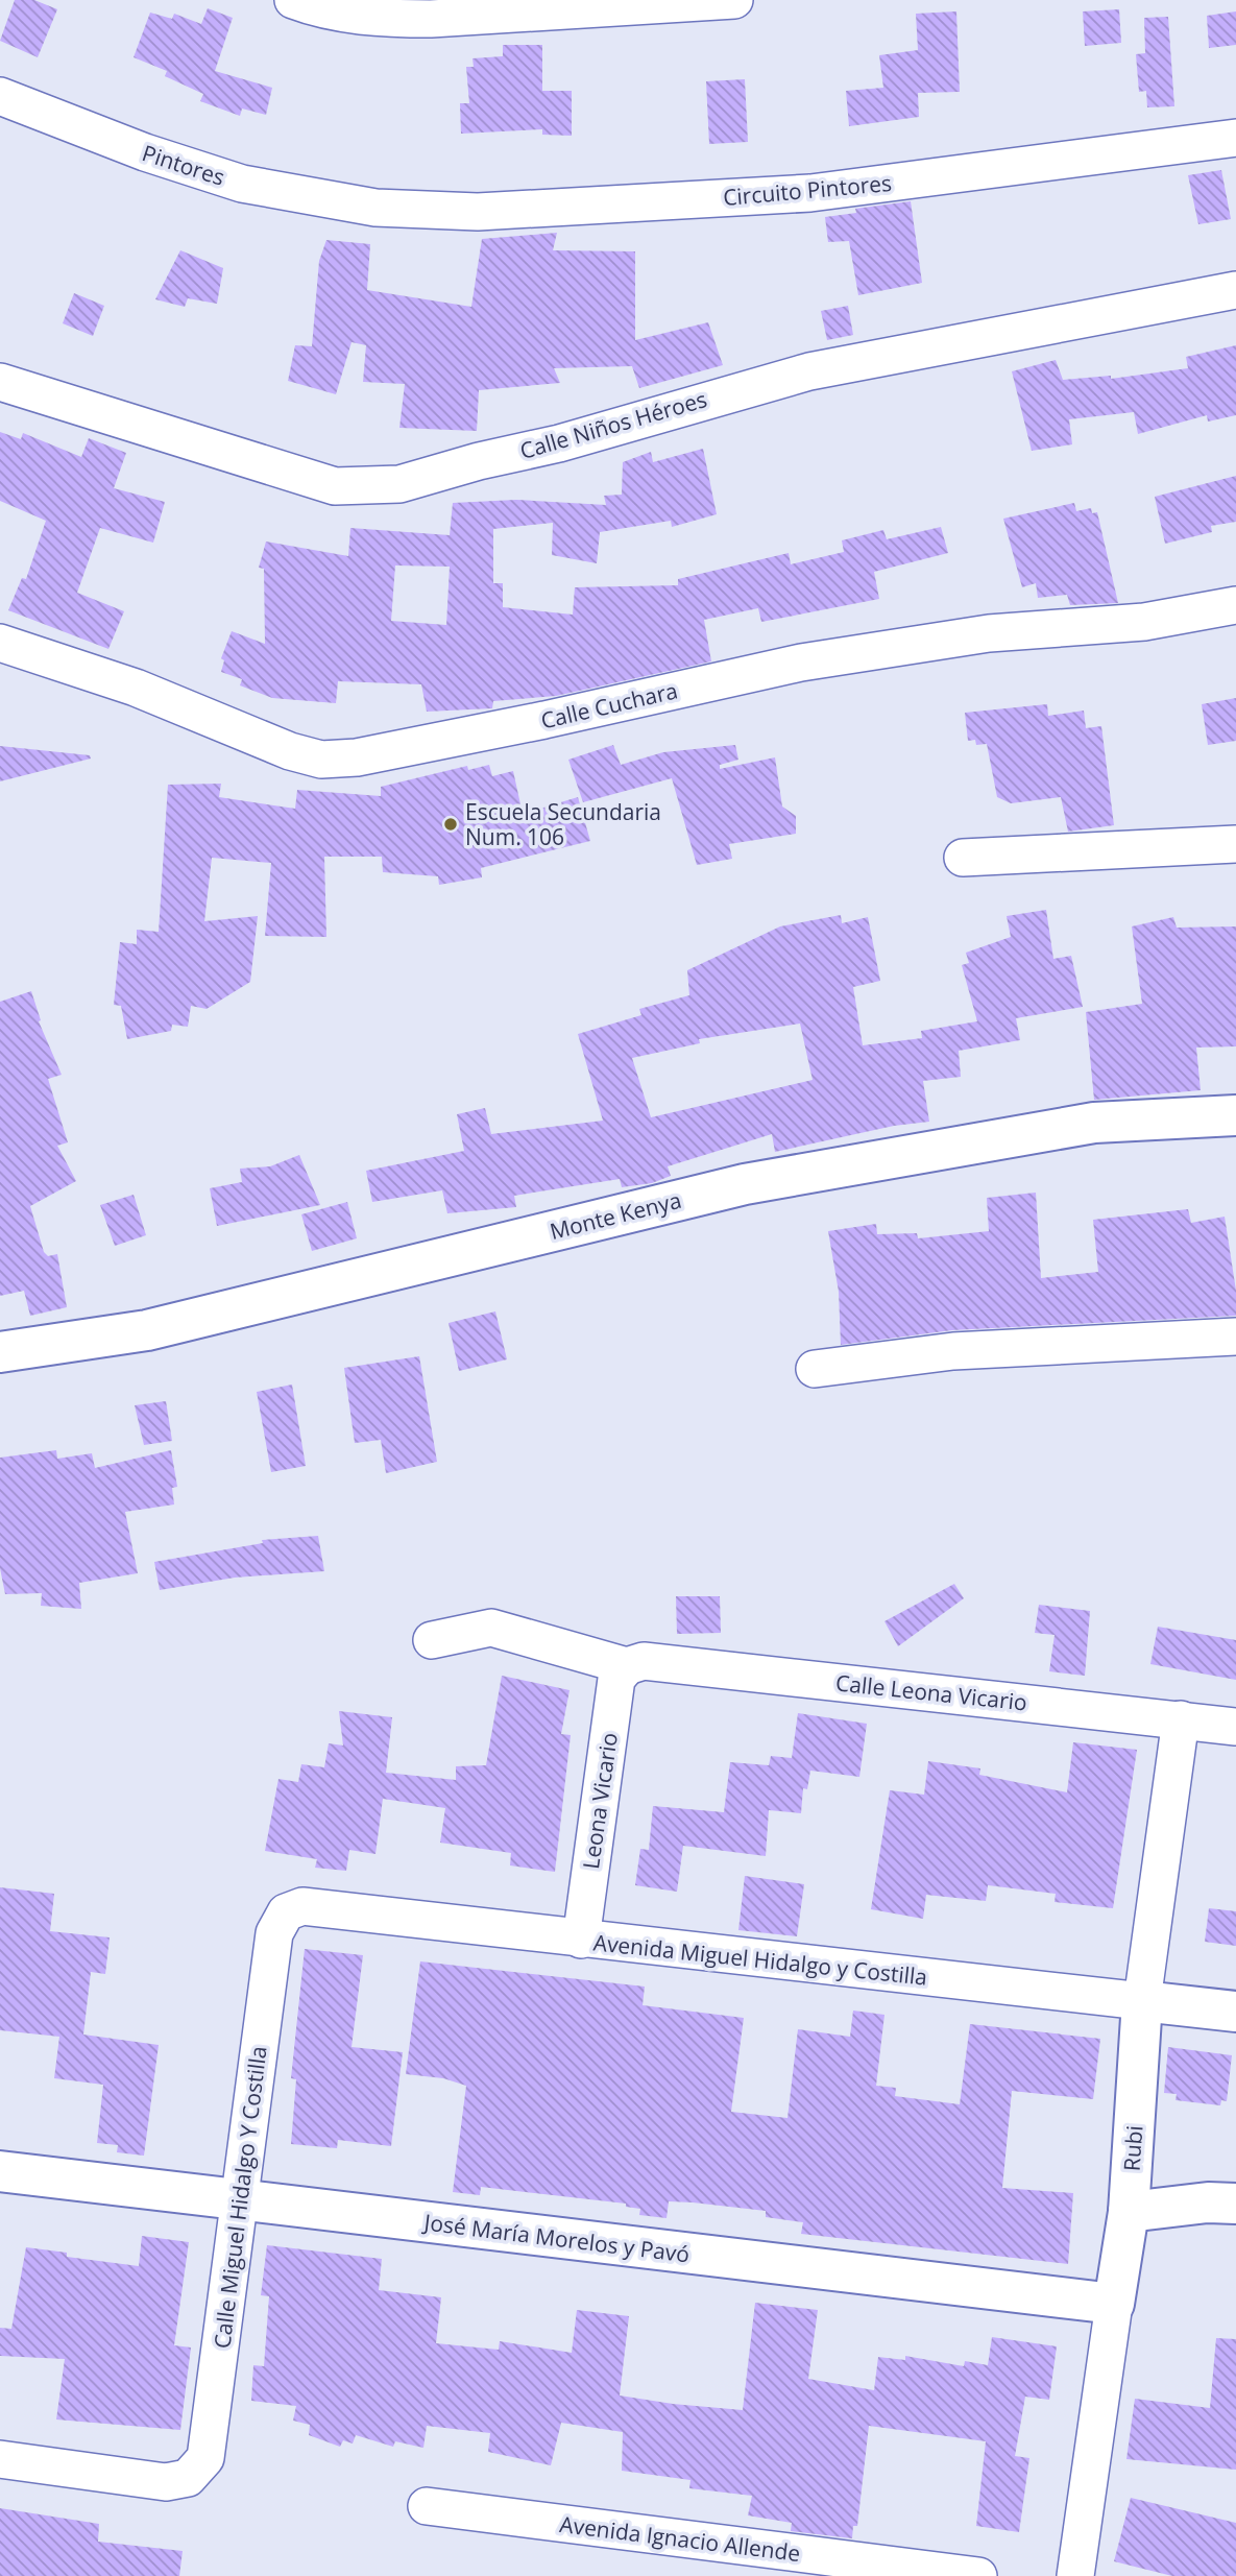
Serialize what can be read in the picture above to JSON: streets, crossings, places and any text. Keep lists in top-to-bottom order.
{
  "streets": {
    "street": [
      "Pintores",
      "Circuito Pintores",
      "Calle Niños Héroes",
      "Calle Cuchara",
      "Monte Kenya",
      "Calle Leona Vicario",
      "Leona Vicario",
      "Avenida Miguel Hidalgo y Costilla",
      "Rubi",
      "Calle Miguel Hidalgo Y Costilla",
      "José María Morelos y Pavó",
      "Avenida Ignacio Allende"
    ]
  },
  "crossings": [
    ["Pintores", "Circuito Pintores"],
    ["Calle Leona Vicario", "Leona Vicario"],
    ["Calle Leona Vicario", "Rubi"],
    ["Leona Vicario", "Avenida Miguel Hidalgo y Costilla"],
    ["Avenida Miguel Hidalgo y Costilla", "Rubi"],
    ["Avenida Miguel Hidalgo y Costilla", "Calle Miguel Hidalgo Y Costilla"],
    ["Rubi", "José María Morelos y Pavó"],
    ["Calle Miguel Hidalgo Y Costilla", "José María Morelos y Pavó"]
  ],
  "places": ["Escuela Secundaria Num. 106"]
}
